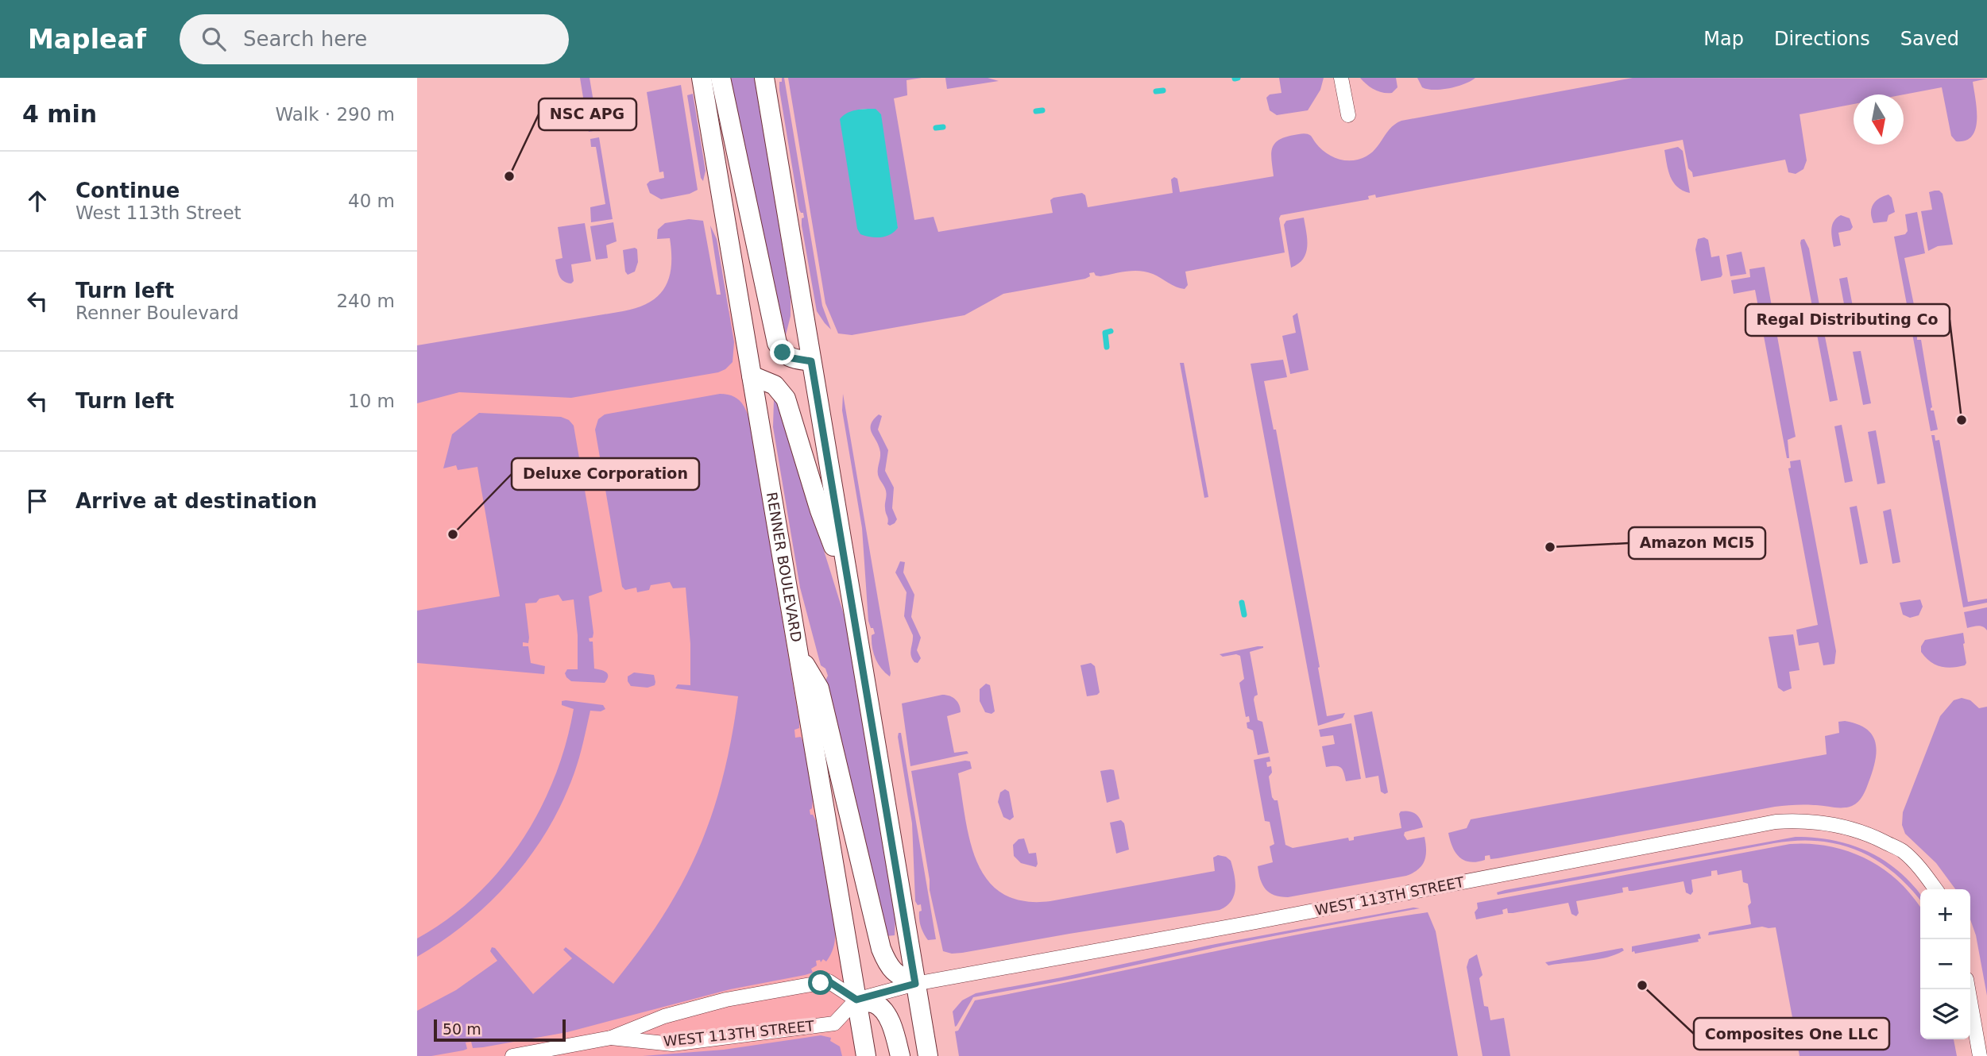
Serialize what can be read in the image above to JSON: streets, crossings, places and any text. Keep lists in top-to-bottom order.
{
  "streets": {
    "main road": ["RENNER BOULEVARD"],
    "street": ["WEST 113TH STREET"]
  },
  "crossings": [
    ["RENNER BOULEVARD", "WEST 113TH STREET"]
  ],
  "places": [
    "NSC APG",
    "Regal Distributing Co",
    "Deluxe Corporation",
    "Amazon MCI5",
    "Composites One LLC"
  ],
  "scale_bar": "50 m",
  "north": "bottom",
  "page": {
    "header": "Mapleaf",
    "search": "Search here",
    "nav": ["Map", "Directions", "Saved"],
    "heading": ["4 min", "Walk · 290 m"],
    "list": [
      ["Continue", "West 113th Street", "40 m"],
      ["Turn left", "Renner Boulevard", "240 m"],
      ["Turn left", "10 m"],
      "Arrive at destination"
    ],
    "map_buttons": ["+", "−"],
    "scale": "50 m"
  }
}
